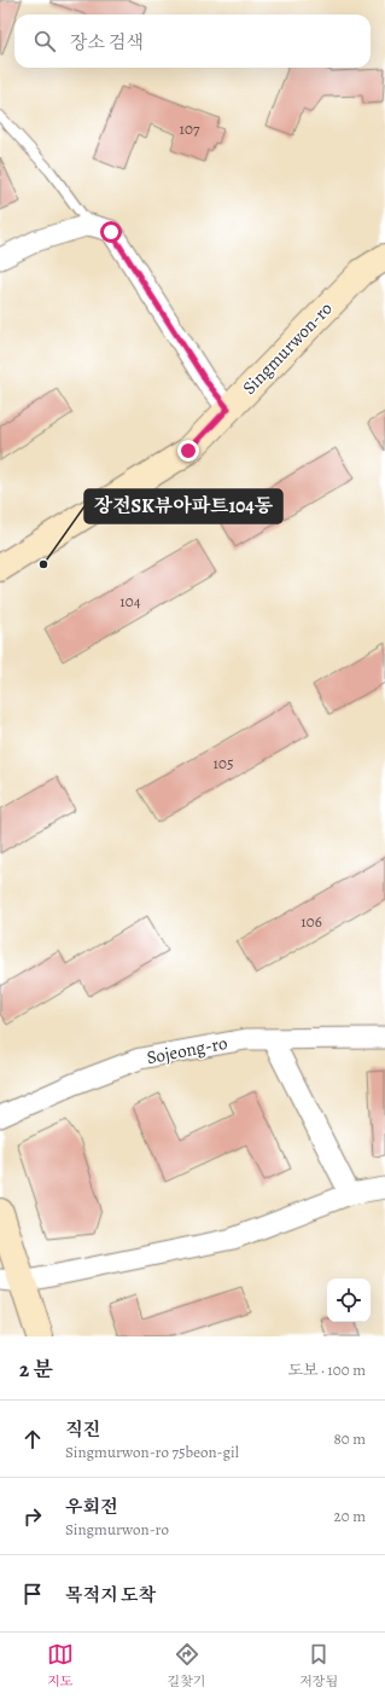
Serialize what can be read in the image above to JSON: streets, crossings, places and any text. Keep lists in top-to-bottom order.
{
  "streets": {
    "main road": ["Singmurwon-ro"],
    "street": ["Sojeong-ro"]
  },
  "places": ["장전SK뷰아파트104동"],
  "house_numbers": [
    "107",
    "104",
    "105",
    "106"
  ],
  "page": {
    "search": "장소 검색",
    "heading": ["2 분", "도보 · 100 m"],
    "list": [
      ["직진", "Singmurwon-ro 75beon-gil", "80 m"],
      ["우회전", "Singmurwon-ro", "20 m"],
      "목적지 도착"
    ],
    "nav": ["지도", "길찾기", "저장됨"]
  }
}
